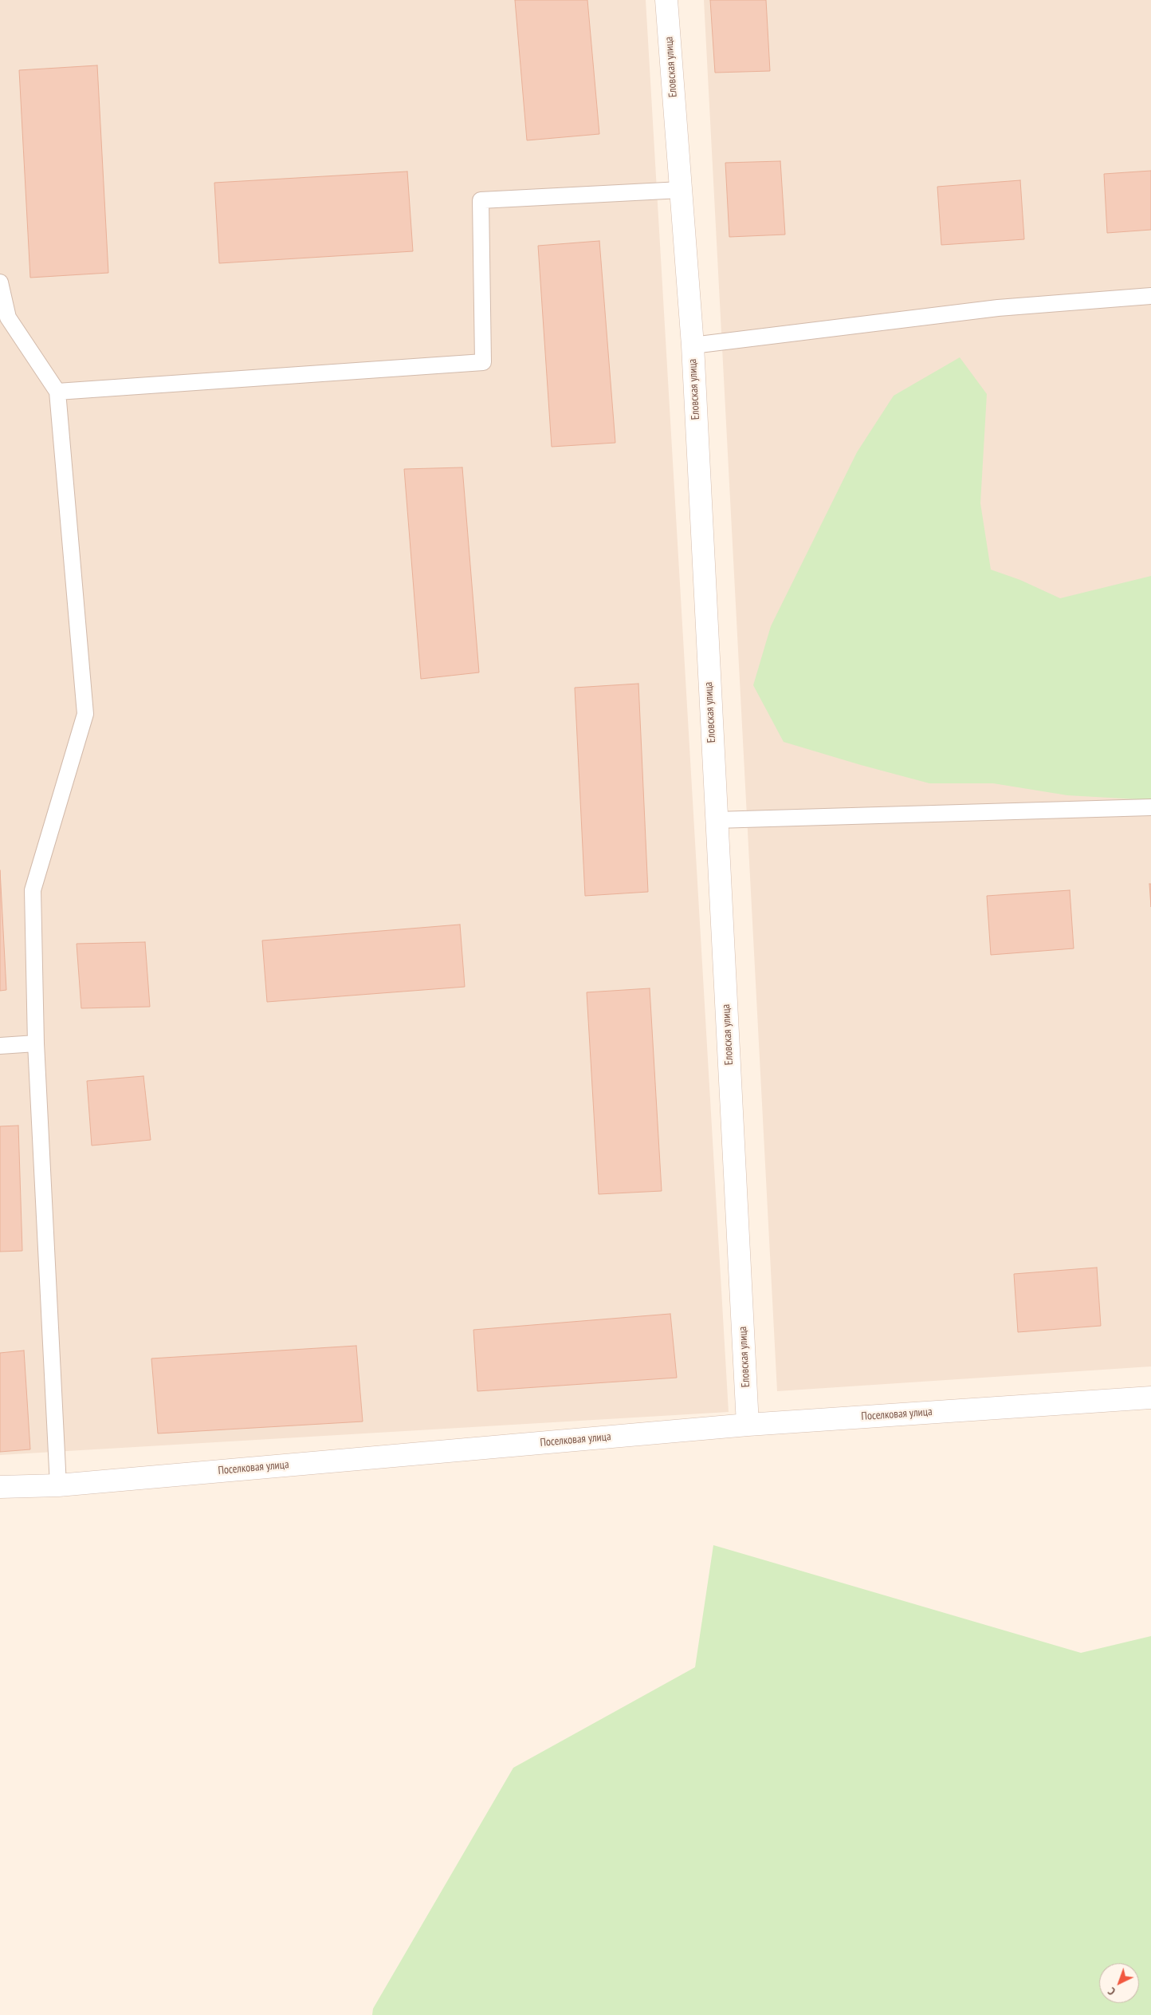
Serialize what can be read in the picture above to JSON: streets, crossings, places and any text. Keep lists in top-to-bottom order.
{
  "streets": {
    "street": ["Еловская улица", "Поселковая улица"]
  },
  "crossings": [
    ["Еловская улица", "Поселковая улица"]
  ],
  "north": "bottom left"
}
